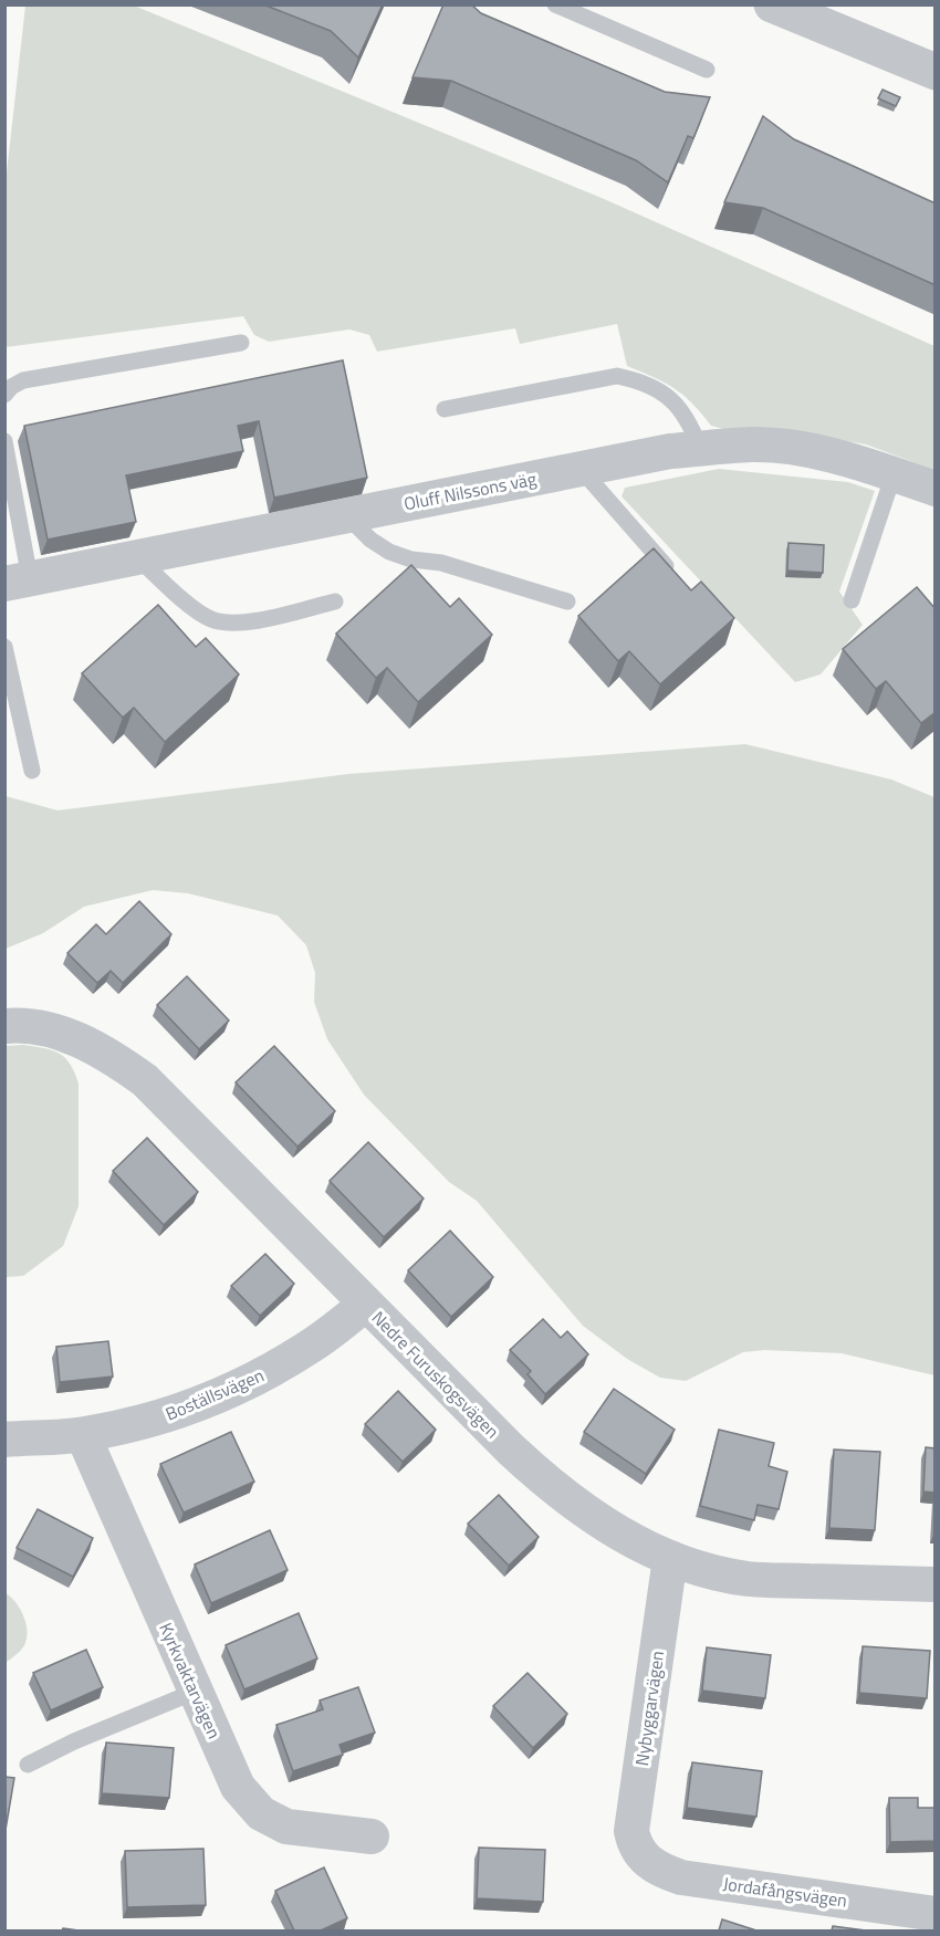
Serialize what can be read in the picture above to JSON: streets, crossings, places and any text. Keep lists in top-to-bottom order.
{
  "streets": {
    "street": [
      "Oluff Nilssons väg",
      "Nedre Furuskogsvägen",
      "Boställsvägen",
      "Kyrkvaktarvägen",
      "Nybyggarvägen",
      "Jordafångsvägen"
    ]
  },
  "crossings": [
    ["Nedre Furuskogsvägen", "Boställsvägen"],
    ["Nedre Furuskogsvägen", "Nybyggarvägen"],
    ["Boställsvägen", "Kyrkvaktarvägen"],
    ["Nybyggarvägen", "Jordafångsvägen"]
  ]
}
